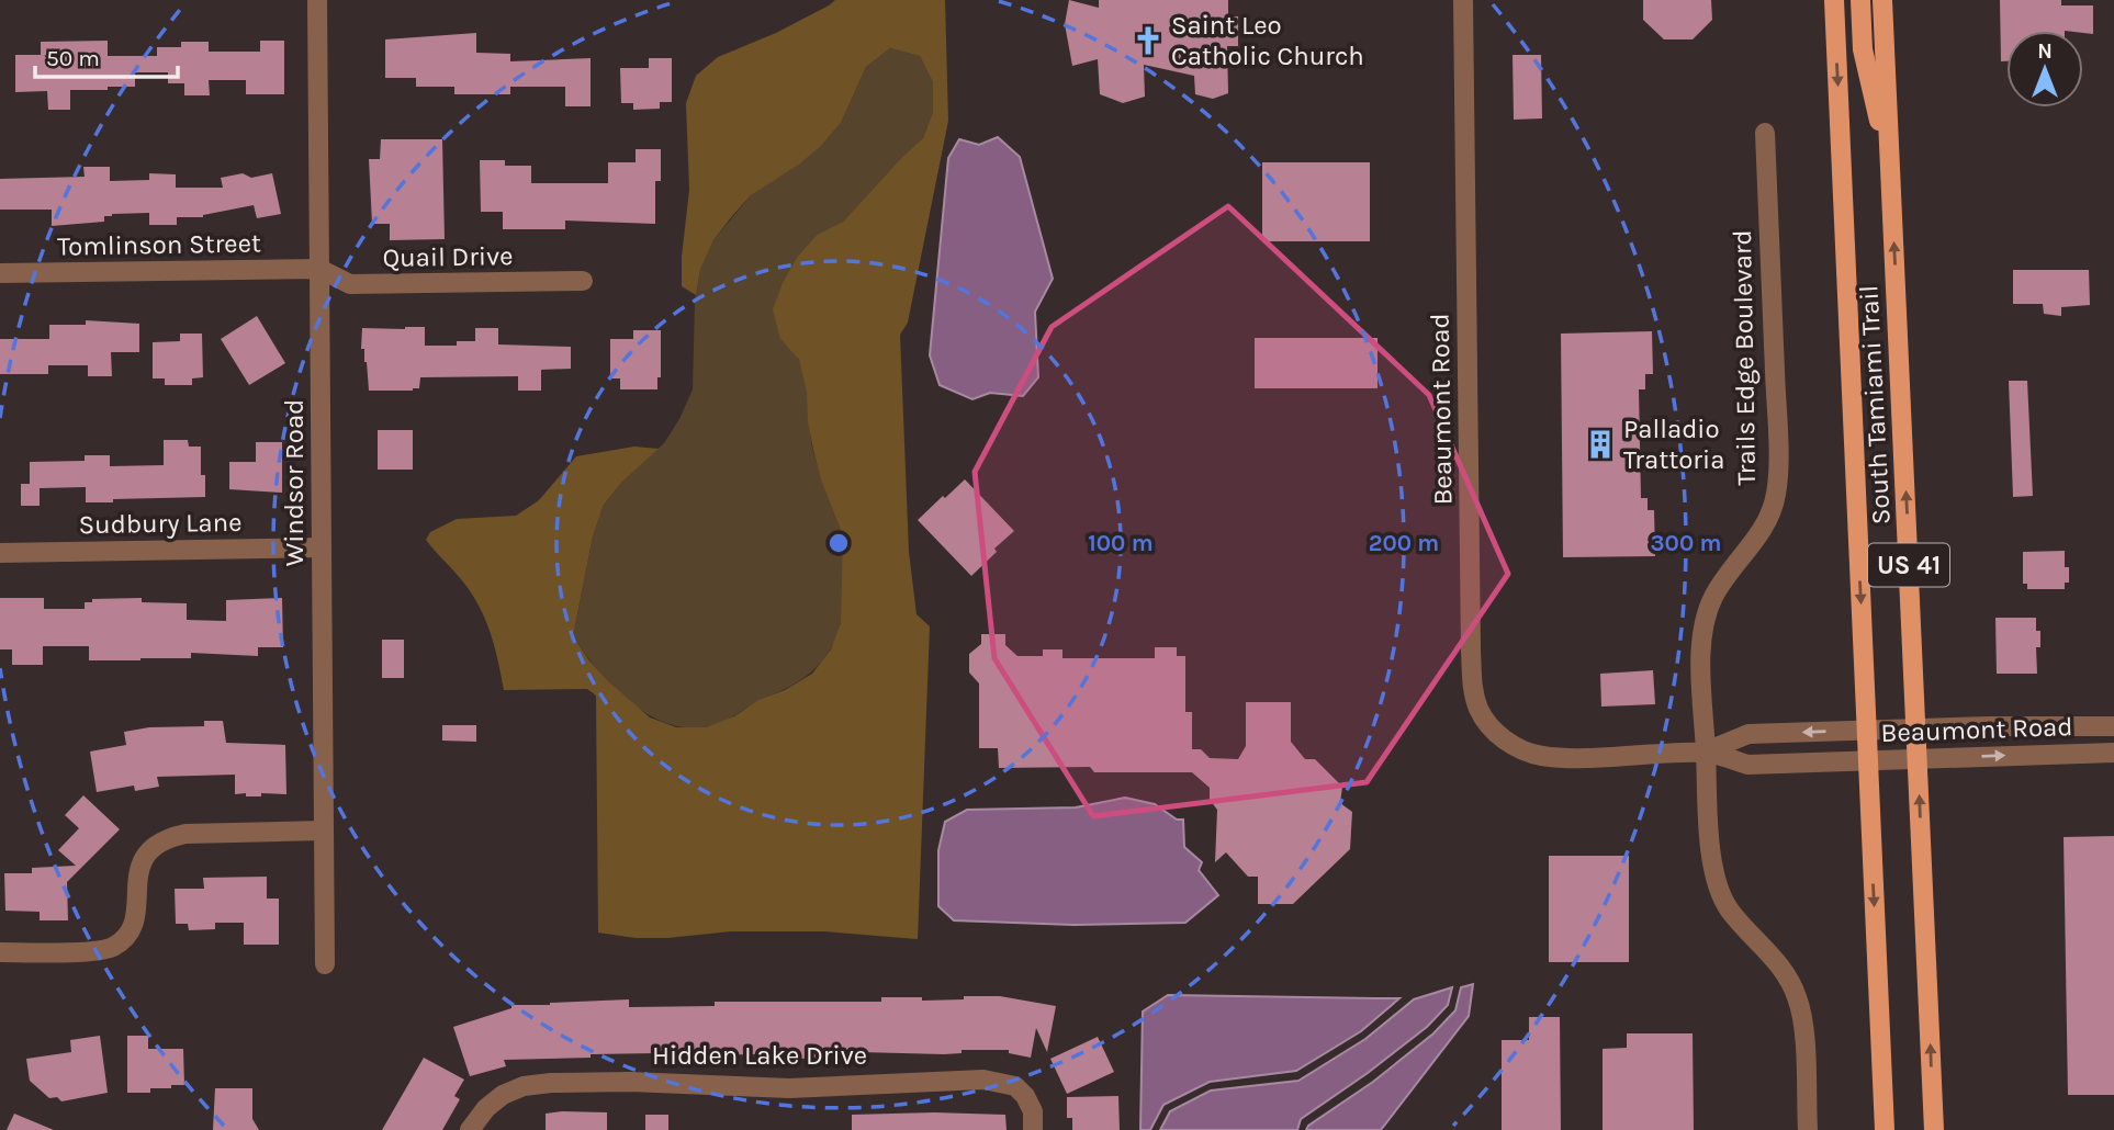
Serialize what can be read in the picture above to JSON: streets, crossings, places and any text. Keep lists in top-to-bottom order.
{
  "streets": {
    "main road": ["South Tamiami Trail", "US 41"],
    "street": [
      "Tomlinson Street",
      "Quail Drive",
      "Trails Edge Boulevard",
      "Beaumont Road",
      "Windsor Road",
      "Sudbury Lane",
      "Hidden Lake Drive"
    ]
  },
  "crossings": [
    ["Tomlinson Street", "Quail Drive"],
    ["Tomlinson Street", "Windsor Road"],
    ["Quail Drive", "Windsor Road"],
    ["Trails Edge Boulevard", "Beaumont Road"],
    ["South Tamiami Trail", "Beaumont Road"],
    ["Windsor Road", "Sudbury Lane"]
  ],
  "places": {
    "church": ["Saint Leo Catholic Church"],
    "building": ["Palladio Trattoria"]
  },
  "scale_bar": "50 m",
  "north": "top",
  "rings": ["100 m", "200 m", "300 m"]
}
